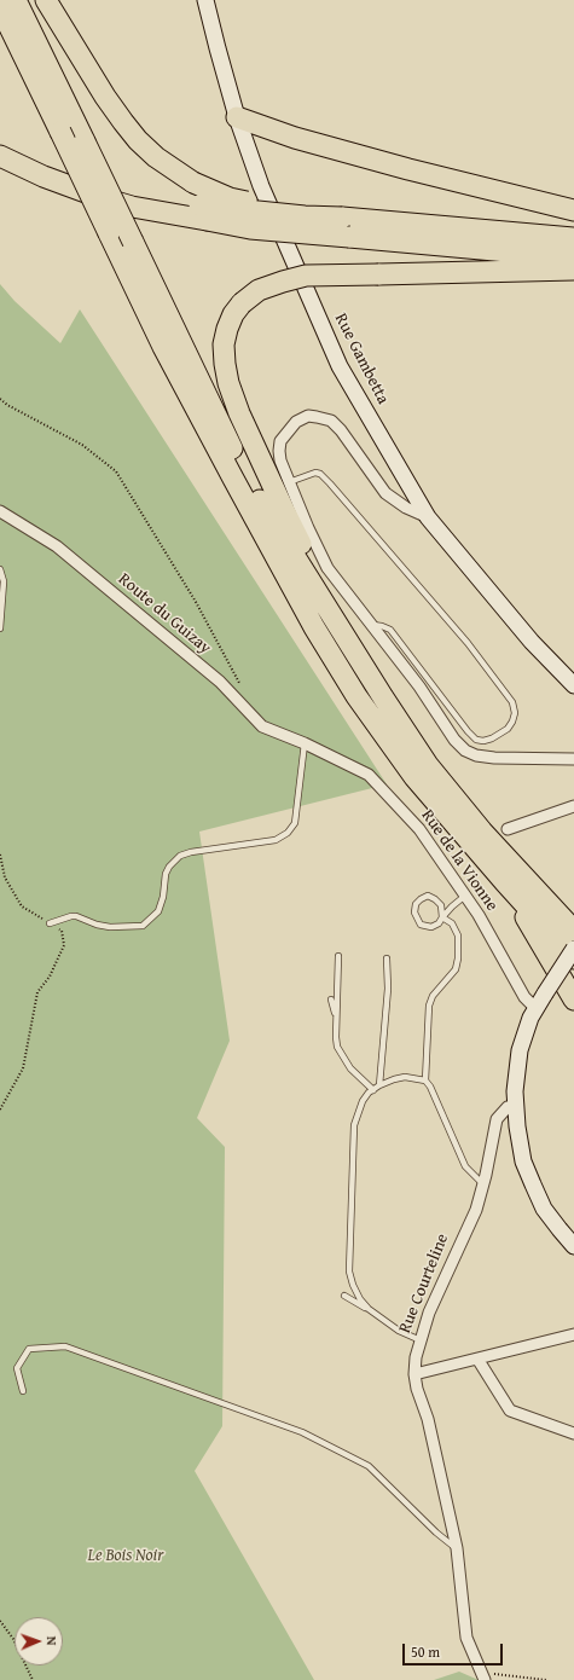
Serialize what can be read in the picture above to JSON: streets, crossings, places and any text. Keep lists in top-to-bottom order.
{
  "streets": {
    "main road": ["Rue Gambetta"],
    "street": ["Route du Guizay", "Rue de la Vionne", "Rue Courteline"]
  },
  "crossings": [
    ["Route du Guizay", "Rue de la Vionne"]
  ],
  "parks": ["Le Bois Noir"],
  "scale_bar": "50 m",
  "north": "right"
}
